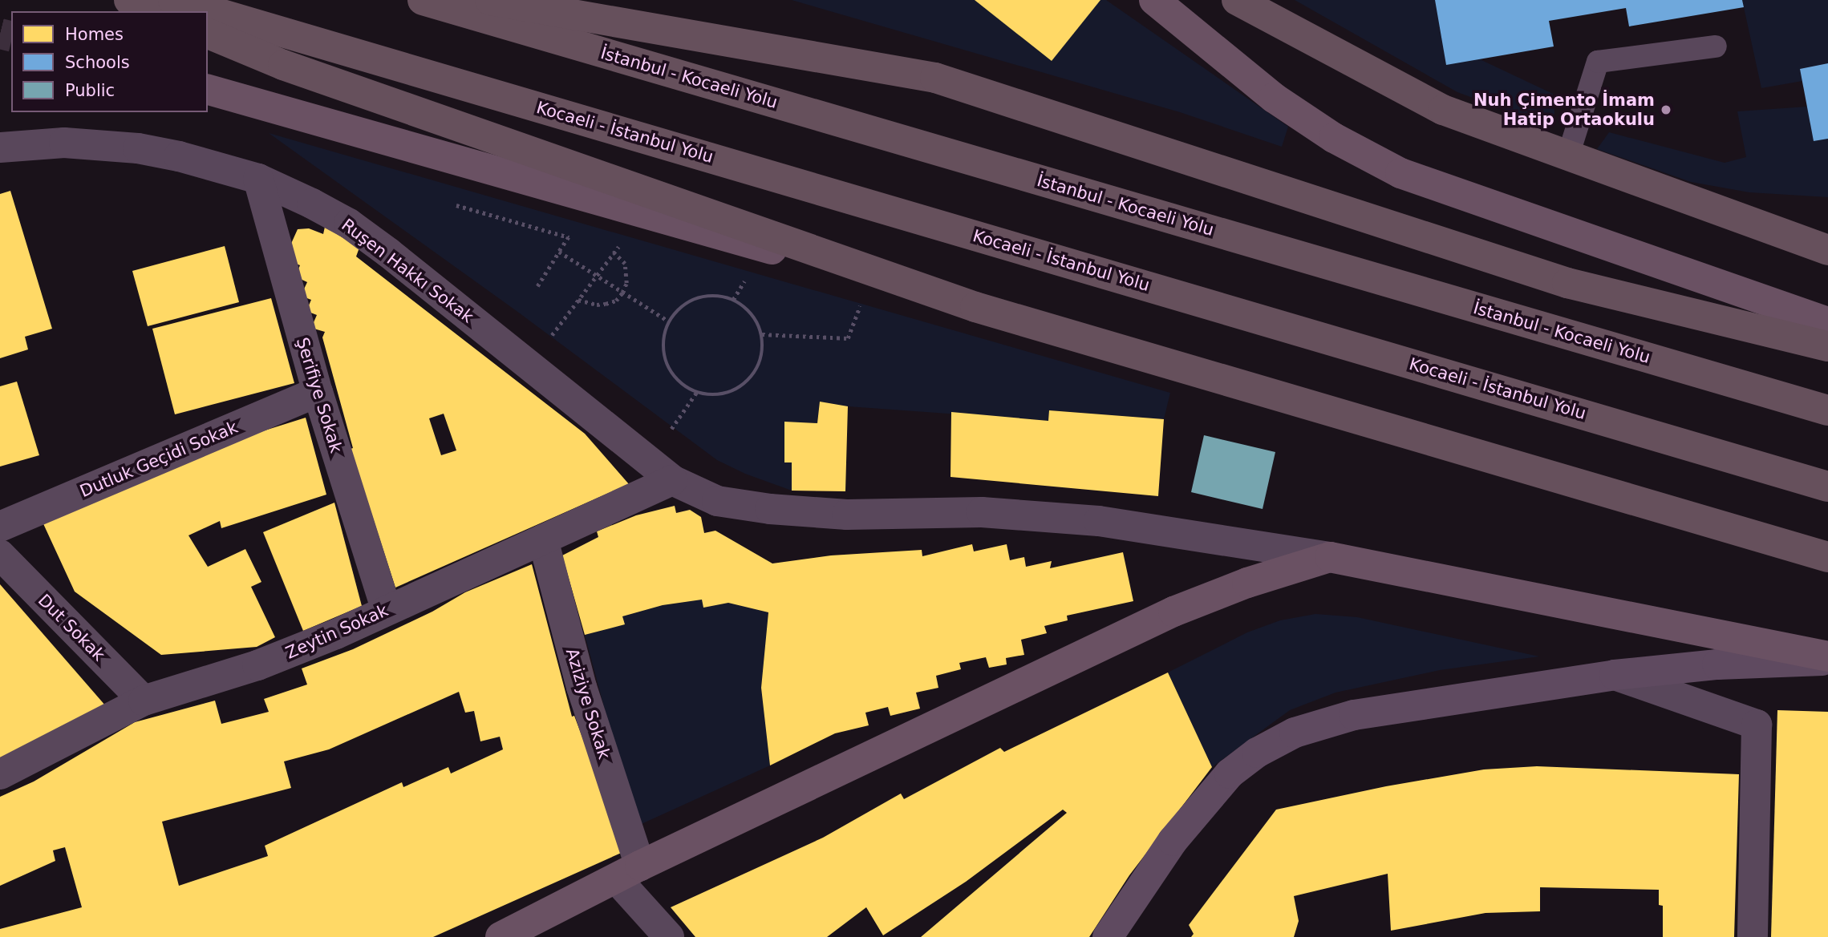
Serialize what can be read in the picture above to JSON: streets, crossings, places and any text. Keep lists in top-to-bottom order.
{
  "streets": {
    "highway": ["İstanbul - Kocaeli Yolu", "Kocaeli - İstanbul Yolu"],
    "street": [
      "Ruşen Hakkı Sokak",
      "Şerifiye Sokak",
      "Dutluk Geçidi Sokak",
      "Dut Sokak",
      "Zeytin Sokak",
      "Aziziye Sokak"
    ]
  },
  "crossings": [
    ["Ruşen Hakkı Sokak", "Şerifiye Sokak"],
    ["Ruşen Hakkı Sokak", "Zeytin Sokak"],
    ["Şerifiye Sokak", "Dutluk Geçidi Sokak"],
    ["Şerifiye Sokak", "Zeytin Sokak"],
    ["Dut Sokak", "Zeytin Sokak"],
    ["Zeytin Sokak", "Aziziye Sokak"]
  ],
  "places": ["Nuh Çimento İmam Hatip Ortaokulu"],
  "legend": ["Homes", "Schools", "Public"]
}
